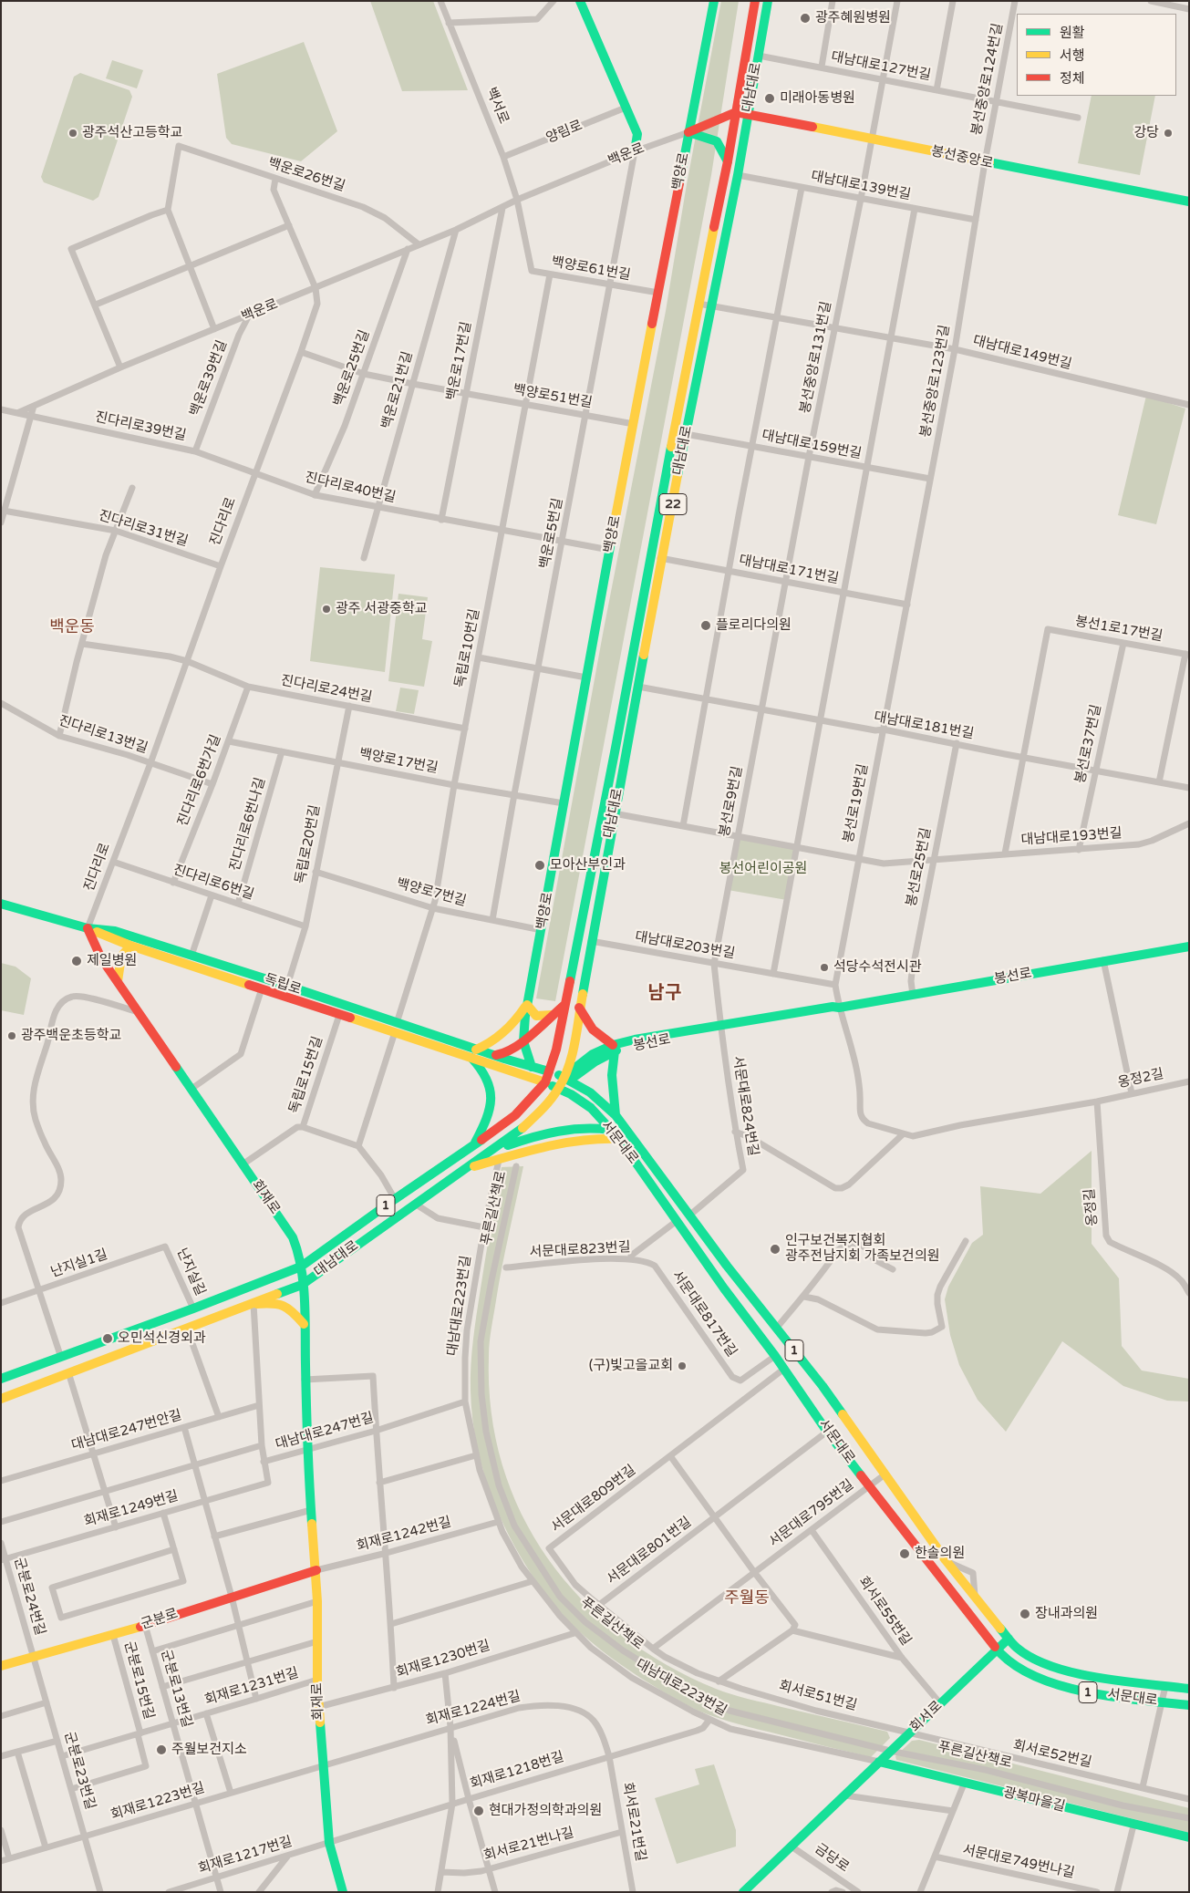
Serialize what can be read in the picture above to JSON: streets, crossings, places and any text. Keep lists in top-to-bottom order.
{
  "streets": {
    "main road": [
      "대남대로",
      "백운로",
      "봉선중앙로",
      "백양로",
      "22",
      "봉선로",
      "독립로",
      "서문대로",
      "회재로",
      "1",
      "군분로",
      "회서로",
      "광복마을길"
    ],
    "street": [
      "대남대로127번길",
      "봉선중앙로124번길",
      "백서로",
      "양림로",
      "백운로26번길",
      "대남대로139번길",
      "백양로61번길",
      "대남대로149번길",
      "봉선중앙로131번길",
      "백운로17번길",
      "백운로25번길",
      "백운로39번길",
      "봉선중앙로123번길",
      "백운로21번길",
      "백양로51번길",
      "진다리로39번길",
      "대남대로159번길",
      "진다리로40번길",
      "진다리로",
      "진다리로31번길",
      "백운로5번길",
      "대남대로171번길",
      "봉선1로17번길",
      "독립로10번길",
      "진다리로24번길",
      "대남대로181번길",
      "진다리로13번길",
      "봉선로37번길",
      "백양로17번길",
      "진다리로6번가길",
      "봉선로9번길",
      "봉선로19번길",
      "진다리로6번나길",
      "대남대로193번길",
      "독립로20번길",
      "봉선로25번길",
      "진다리로6번길",
      "백양로7번길",
      "대남대로203번길",
      "독립로15번길",
      "옹정2길",
      "서문대로824번길",
      "옹정길",
      "푸른길산책로",
      "서문대로823번길",
      "난지실1길",
      "난지실길",
      "대남대로223번길",
      "서문대로817번길",
      "대남대로247번안길",
      "대남대로247번길",
      "서문대로809번길",
      "회재로1249번길",
      "서문대로795번길",
      "회재로1242번길",
      "서문대로801번길",
      "군분로24번길",
      "회서로55번길",
      "회재로1230번길",
      "군분로15번길",
      "회재로1231번길",
      "군분로13번길",
      "회서로51번길",
      "회재로1224번길",
      "회서로52번길",
      "군분로23번길",
      "회재로1218번길",
      "회재로1223번길",
      "회서로21번길",
      "회서로21번나길",
      "회재로1217번길",
      "금당로",
      "서문대로749번나길"
    ]
  },
  "crossings": [
    ["대남대로127번길", "봉선중앙로124번길"],
    ["대남대로127번길", "대남대로"],
    ["대남대로127번길", "봉선중앙로131번길"],
    ["봉선중앙로124번길", "봉선중앙로"],
    ["봉선중앙로124번길", "봉선중앙로123번길"],
    ["대남대로", "백운로"],
    ["대남대로", "봉선중앙로"],
    ["대남대로", "대남대로139번길"],
    ["대남대로", "대남대로149번길"],
    ["대남대로", "대남대로159번길"],
    ["대남대로", "대남대로171번길"],
    ["대남대로", "대남대로181번길"],
    ["대남대로", "대남대로193번길"],
    ["대남대로", "대남대로203번길"],
    ["대남대로", "봉선로"],
    ["대남대로", "독립로"],
    ["대남대로", "서문대로"],
    ["대남대로", "회재로"],
    ["대남대로", "난지실길"],
    ["대남대로", "대남대로247번길"],
    ["백서로", "양림로"],
    ["백서로", "백운로"],
    ["백서로", "백양로61번길"],
    ["백운로", "봉선중앙로"],
    ["백운로", "백양로"],
    ["백운로", "백운로26번길"],
    ["백운로", "백양로61번길"],
    ["백운로", "백운로17번길"],
    ["백운로", "백운로25번길"],
    ["백운로", "백운로39번길"],
    ["백운로", "백운로21번길"],
    ["백운로", "진다리로39번길"],
    ["백운로", "진다리로"],
    ["백운로", "백운로5번길"],
    ["봉선중앙로", "봉선중앙로131번길"],
    ["봉선중앙로", "봉선중앙로123번길"],
    ["백양로", "백양로61번길"],
    ["백양로", "백양로51번길"],
    ["백양로", "진다리로40번길"],
    ["백양로", "백양로17번길"],
    ["백양로", "백양로7번길"],
    ["백양로", "독립로"],
    ["대남대로139번길", "대남대로149번길"],
    ["대남대로139번길", "봉선중앙로131번길"],
    ["대남대로139번길", "봉선중앙로123번길"],
    ["대남대로139번길", "대남대로159번길"],
    ["백양로61번길", "백운로5번길"],
    ["백양로61번길", "독립로10번길"],
    ["대남대로149번길", "봉선중앙로131번길"],
    ["대남대로149번길", "봉선중앙로123번길"],
    ["대남대로149번길", "대남대로159번길"],
    ["봉선중앙로131번길", "대남대로159번길"],
    ["봉선중앙로131번길", "대남대로171번길"],
    ["봉선중앙로131번길", "봉선로9번길"],
    ["백운로17번길", "백양로51번길"],
    ["백운로17번길", "진다리로40번길"],
    ["백운로25번길", "백양로51번길"],
    ["백운로25번길", "진다리로40번길"],
    ["백운로39번길", "진다리로39번길"],
    ["봉선중앙로123번길", "대남대로159번길"],
    ["봉선중앙로123번길", "대남대로171번길"],
    ["봉선중앙로123번길", "봉선로19번길"],
    ["백운로21번길", "백양로51번길"],
    ["백운로21번길", "진다리로40번길"],
    ["백양로51번길", "진다리로"],
    ["백양로51번길", "백운로5번길"],
    ["백양로51번길", "독립로10번길"],
    ["진다리로39번길", "진다리로40번길"],
    ["진다리로39번길", "진다리로"],
    ["대남대로159번길", "대남대로171번길"],
    ["진다리로40번길", "진다리로"],
    ["진다리로40번길", "백운로5번길"],
    ["진다리로40번길", "독립로10번길"],
    ["진다리로", "진다리로31번길"],
    ["진다리로", "진다리로24번길"],
    ["진다리로", "진다리로13번길"],
    ["진다리로", "진다리로6번길"],
    ["진다리로", "독립로"],
    ["진다리로", "회재로"],
    ["백운로5번길", "백양로17번길"],
    ["백운로5번길", "백양로7번길"],
    ["대남대로171번길", "대남대로181번길"],
    ["대남대로171번길", "봉선로9번길"],
    ["대남대로171번길", "봉선로19번길"],
    ["봉선1로17번길", "대남대로181번길"],
    ["봉선1로17번길", "봉선로37번길"],
    ["봉선1로17번길", "대남대로193번길"],
    ["독립로10번길", "진다리로24번길"],
    ["독립로10번길", "백양로17번길"],
    ["독립로10번길", "백양로7번길"],
    ["독립로10번길", "독립로"],
    ["진다리로24번길", "진다리로6번가길"],
    ["진다리로24번길", "독립로20번길"],
    ["대남대로181번길", "봉선로37번길"],
    ["대남대로181번길", "봉선로9번길"],
    ["대남대로181번길", "봉선로19번길"],
    ["대남대로181번길", "대남대로193번길"],
    ["대남대로181번길", "봉선로25번길"],
    ["봉선로37번길", "대남대로193번길"],
    ["백양로17번길", "진다리로6번가길"],
    ["백양로17번길", "진다리로6번나길"],
    ["백양로17번길", "독립로20번길"],
    ["진다리로6번가길", "진다리로6번길"],
    ["봉선로9번길", "대남대로193번길"],
    ["봉선로9번길", "대남대로203번길"],
    ["봉선로9번길", "봉선로"],
    ["봉선로9번길", "서문대로824번길"],
    ["봉선로19번길", "대남대로193번길"],
    ["봉선로19번길", "대남대로203번길"],
    ["봉선로19번길", "봉선로"],
    ["봉선로19번길", "옹정2길"],
    ["진다리로6번나길", "진다리로6번길"],
    ["대남대로193번길", "봉선로25번길"],
    ["독립로20번길", "진다리로6번길"],
    ["독립로20번길", "백양로7번길"],
    ["독립로20번길", "독립로"],
    ["봉선로25번길", "봉선로"],
    ["봉선로", "서문대로824번길"],
    ["봉선로", "서문대로"],
    ["독립로", "독립로15번길"],
    ["독립로", "서문대로"],
    ["독립로", "회재로"],
    ["독립로15번길", "회재로"],
    ["옹정2길", "옹정길"],
    ["서문대로824번길", "서문대로"],
    ["서문대로", "서문대로817번길"],
    ["서문대로", "서문대로809번길"],
    ["서문대로", "서문대로795번길"],
    ["서문대로", "서문대로801번길"],
    ["서문대로", "회서로"],
    ["회재로", "대남대로247번길"],
    ["회재로", "회재로1242번길"],
    ["회재로", "군분로"],
    ["회재로", "회재로1230번길"],
    ["회재로", "회재로1231번길"],
    ["회재로", "회재로1224번길"],
    ["회재로", "회재로1218번길"],
    ["회재로", "회재로1223번길"],
    ["회재로", "회재로1217번길"],
    ["푸른길산책로", "회서로"],
    ["서문대로823번길", "서문대로817번길"],
    ["난지실1길", "난지실길"],
    ["대남대로223번길", "대남대로247번길"],
    ["대남대로223번길", "회재로1242번길"],
    ["대남대로223번길", "회재로1230번길"],
    ["대남대로223번길", "회서로"],
    ["대남대로223번길", "회재로1218번길"],
    ["대남대로223번길", "광복마을길"],
    ["대남대로247번안길", "대남대로247번길"],
    ["대남대로247번길", "회재로1249번길"],
    ["서문대로809번길", "서문대로801번길"],
    ["서문대로809번길", "회서로51번길"],
    ["회재로1249번길", "군분로24번길"],
    ["서문대로795번길", "회서로55번길"],
    ["서문대로795번길", "회서로51번길"],
    ["회재로1242번길", "군분로"],
    ["서문대로801번길", "회서로51번길"],
    ["군분로24번길", "군분로"],
    ["군분로24번길", "군분로23번길"],
    ["회서로55번길", "회서로"],
    ["군분로", "군분로15번길"],
    ["군분로", "군분로13번길"],
    ["군분로", "군분로23번길"],
    ["군분로15번길", "회재로1231번길"],
    ["군분로15번길", "군분로23번길"],
    ["회재로1231번길", "군분로13번길"],
    ["회재로1231번길", "군분로23번길"],
    ["군분로13번길", "회재로1223번길"],
    ["군분로13번길", "회재로1217번길"],
    ["회서로51번길", "회서로"],
    ["회서로51번길", "회서로52번길"],
    ["회재로1224번길", "회재로1218번길"],
    ["회재로1224번길", "회재로1223번길"],
    ["회재로1224번길", "회서로21번길"],
    ["회서로", "회서로52번길"],
    ["회서로", "광복마을길"],
    ["회서로", "금당로"],
    ["군분로23번길", "회재로1223번길"],
    ["회재로1218번길", "회서로21번길"],
    ["회재로1218번길", "회재로1217번길"],
    ["회서로21번길", "회서로21번나길"]
  ],
  "districts": ["백운동", "남구", "주월동"],
  "parks": ["봉선어린이공원"],
  "places": [
    "광주혜원병원",
    "미래아동병원",
    "광주석산고등학교",
    "강당",
    "광주 서광중학교",
    "플로리다의원",
    "모아산부인과",
    "제일병원",
    "석당수석전시관",
    "광주백운초등학교",
    "인구보건복지협회 광주전남지회 가족보건의원",
    "오민석신경외과",
    "(구)빛고을교회",
    "한솔의원",
    "장내과의원",
    "주월보건지소",
    "현대가정의학과의원"
  ],
  "legend": ["원활", "서행", "정체"]
}
